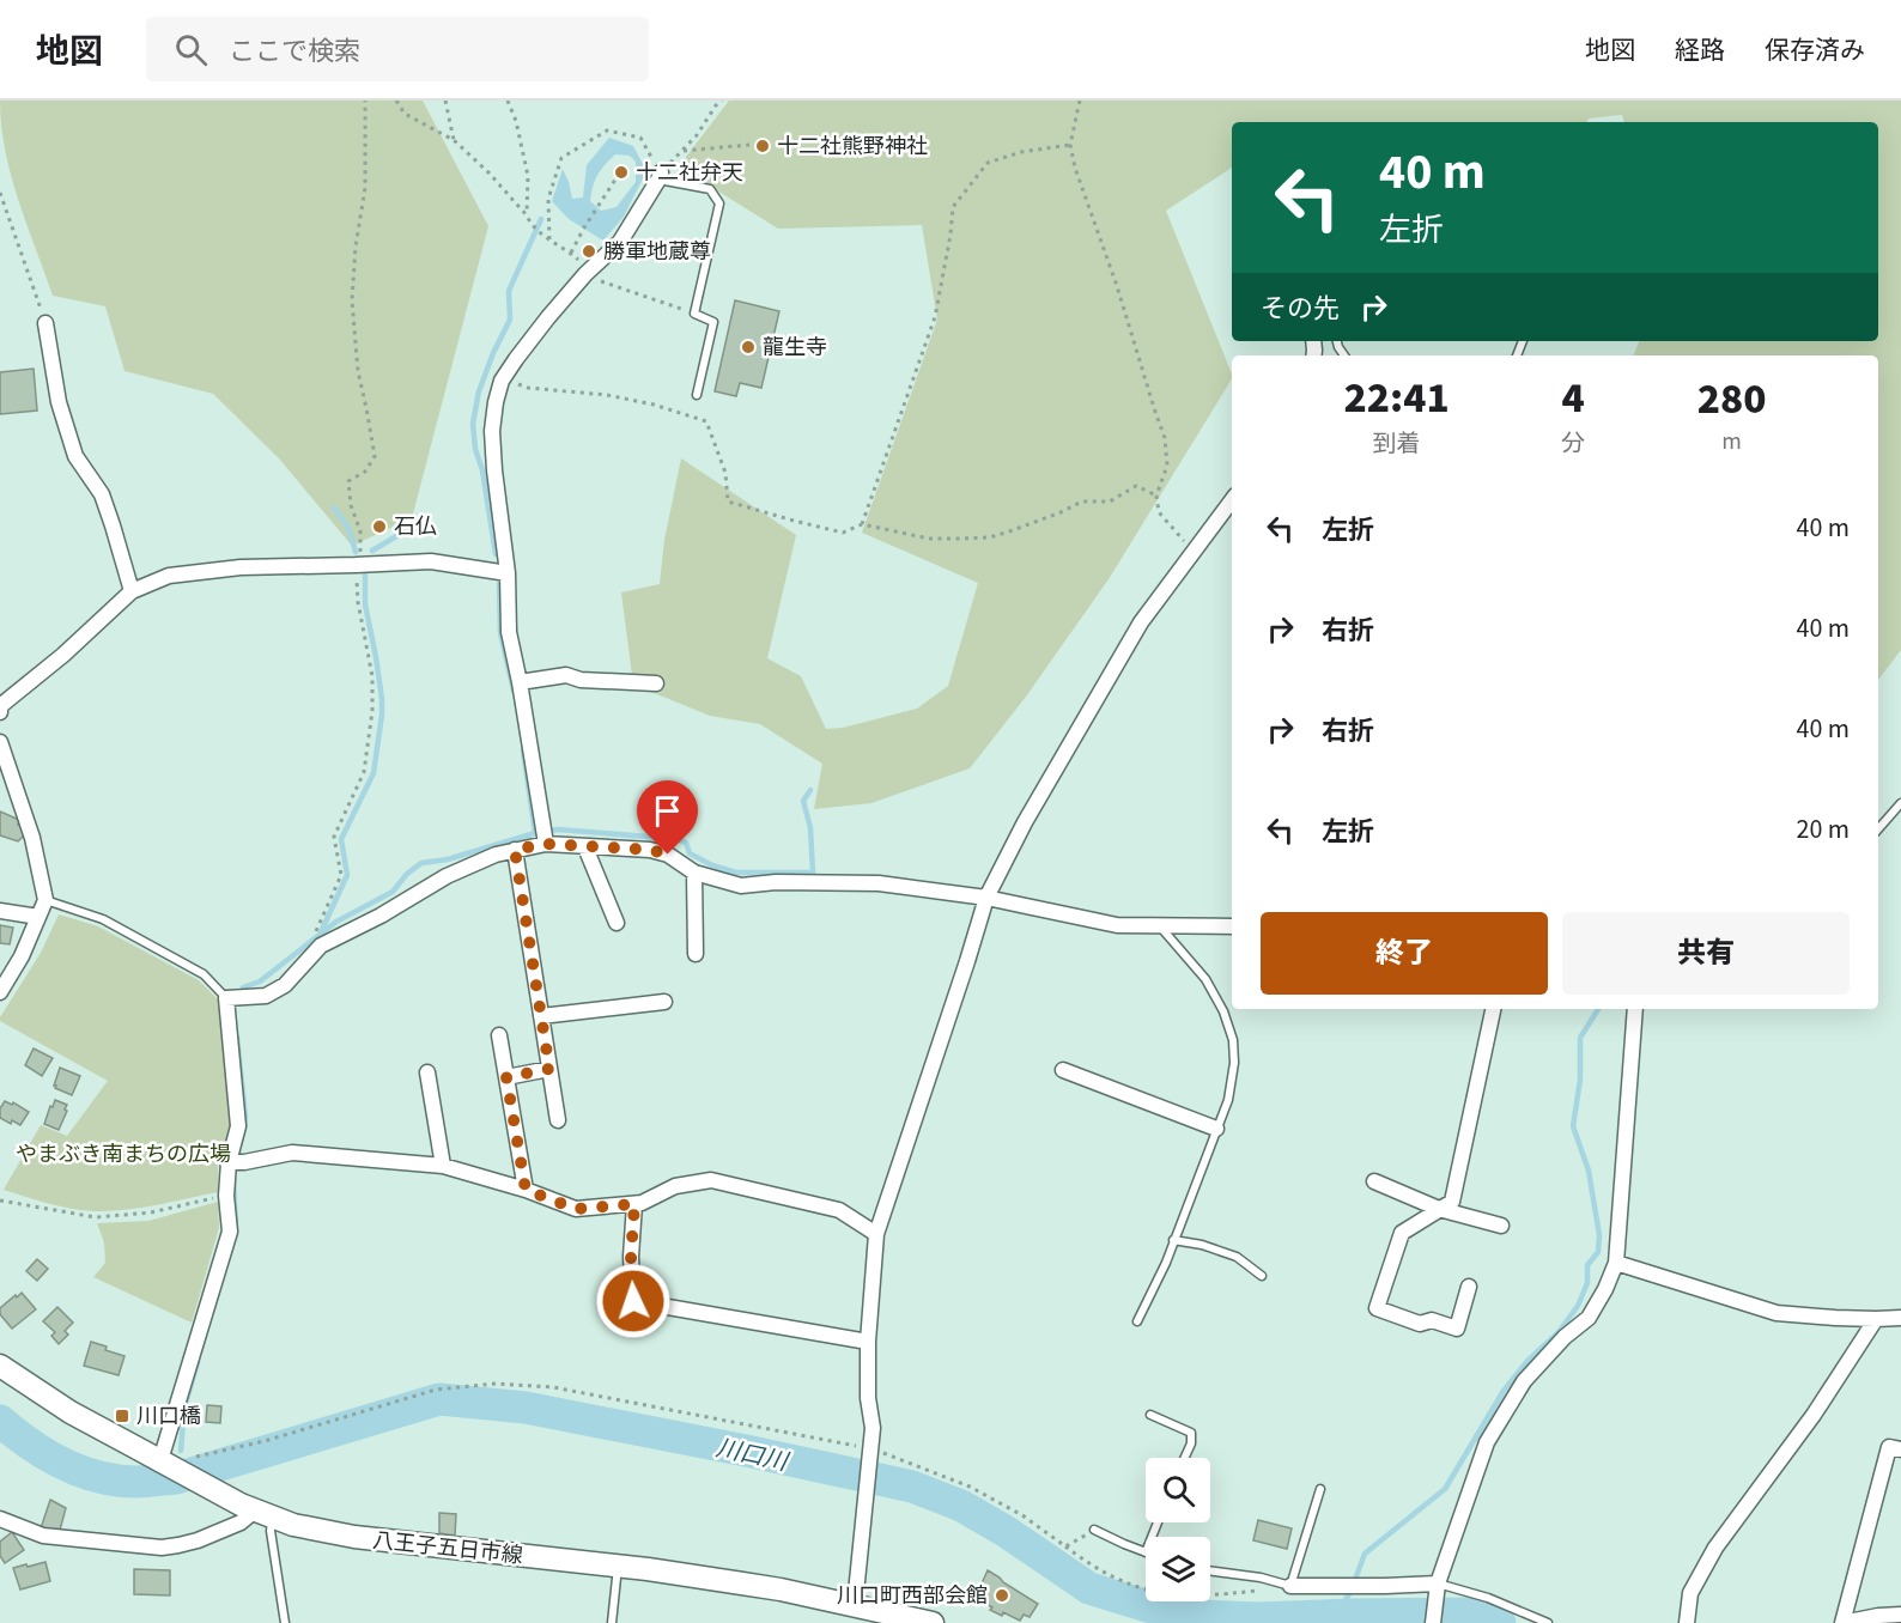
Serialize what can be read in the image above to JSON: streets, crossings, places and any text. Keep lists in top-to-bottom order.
{
  "streets": {
    "main road": ["八王子五日市線"]
  },
  "water": ["川口川"],
  "parks": ["やまぶき南まちの広場"],
  "places": {
    "other": [
      "十二社熊野神社",
      "十二社弁天",
      "勝軍地蔵尊",
      "龍生寺",
      "石仏",
      "川口町西部会館"
    ],
    "transit": ["川口橋"]
  },
  "page": {
    "header": "地図",
    "search": "ここで検索",
    "nav": ["地図", "経路", "保存済み"],
    "turn": ["40 m", "左折"],
    "then": "その先",
    "eta": [
      "22:41",
      "到着",
      "4",
      "分",
      "280",
      "m"
    ],
    "list": [
      {
        "name": "左折",
        "value": "40 m"
      },
      {
        "name": "右折",
        "value": "40 m"
      },
      {
        "name": "右折",
        "value": "40 m"
      },
      {
        "name": "左折",
        "value": "20 m"
      }
    ],
    "buttons": ["終了", "共有"]
  }
}
